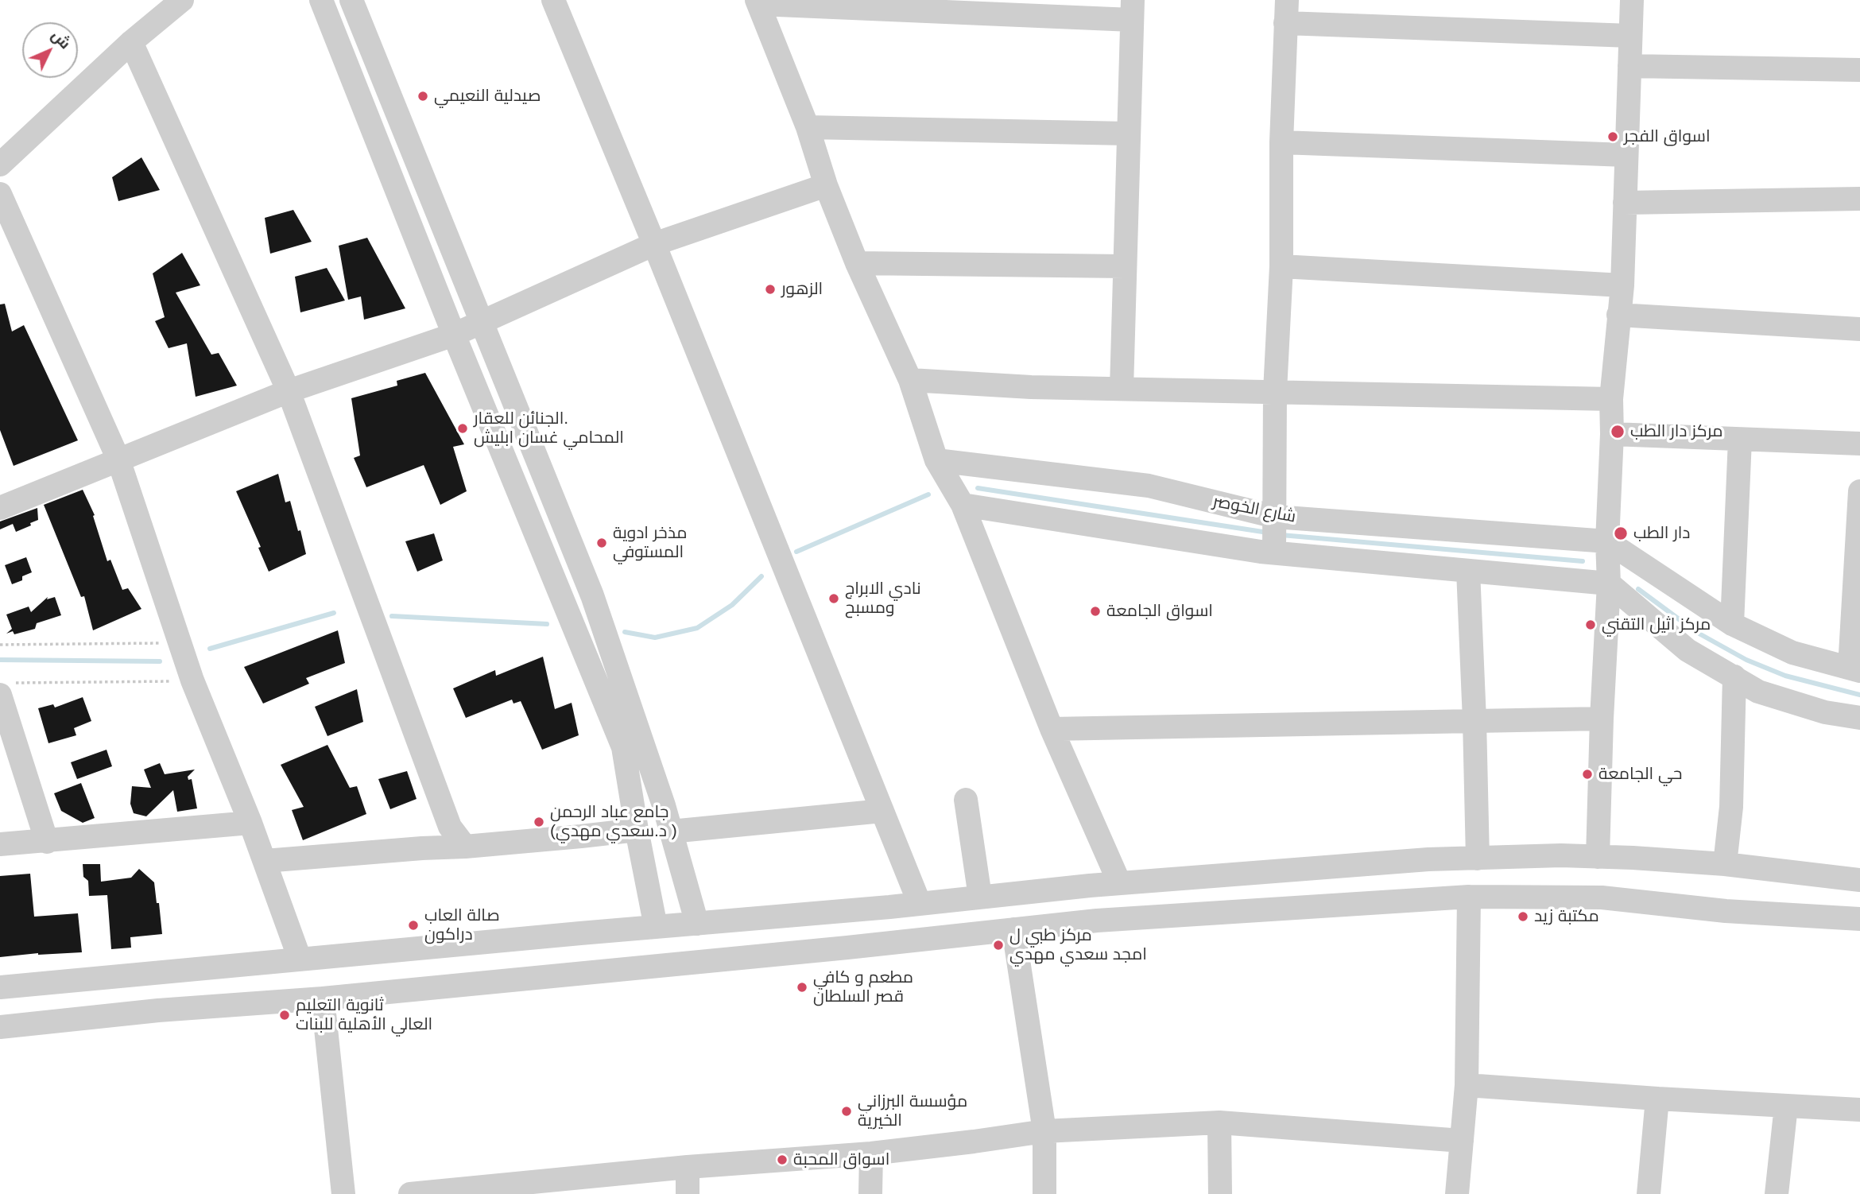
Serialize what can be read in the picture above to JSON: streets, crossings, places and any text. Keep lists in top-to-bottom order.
{
  "streets": {
    "street": ["شارع الخوصر"]
  },
  "places": [
    "صيدلية النعيمي",
    "اسواق الفجر",
    "الزهور",
    "الجنائن للعقار. المحامي غسان ابليش",
    "مركز دار الطب",
    "دار الطب",
    "مذخر ادویة المستوفي",
    "نادي الابراج ومسبح",
    "اسواق الجامعة",
    "مركز اثيل التقني",
    "حي الجامعة",
    "جامع عباد الرحمن (د.سعدي مهدي )",
    "مكتبة زيد",
    "صالة العاب دراكون",
    "مركز طبي ل امجد سعدي مهدي",
    "مطعم و كافي قصر السلطان",
    "ثانوية التعليم العالي الأهلية للبنات",
    "مؤسسة البرزاني الخيرية",
    "اسواق المحبة"
  ],
  "north": "top right"
}
